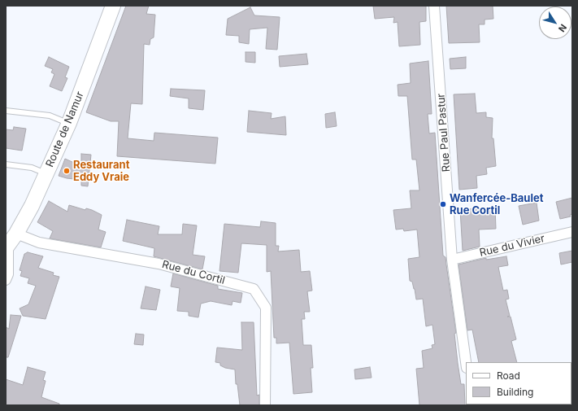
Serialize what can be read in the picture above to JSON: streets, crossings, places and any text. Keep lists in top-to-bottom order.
{
  "streets": {
    "main road": ["Route de Namur"],
    "street": ["Rue Paul Pastur", "Rue du Vivier", "Rue du Cortil"]
  },
  "crossings": [
    ["Route de Namur", "Rue du Cortil"],
    ["Rue Paul Pastur", "Rue du Vivier"]
  ],
  "places": ["Restaurant Eddy Vraie", "Wanfercée-Baulet Rue Cortil"],
  "legend": ["Road", "Building"],
  "north": "bottom right"
}
